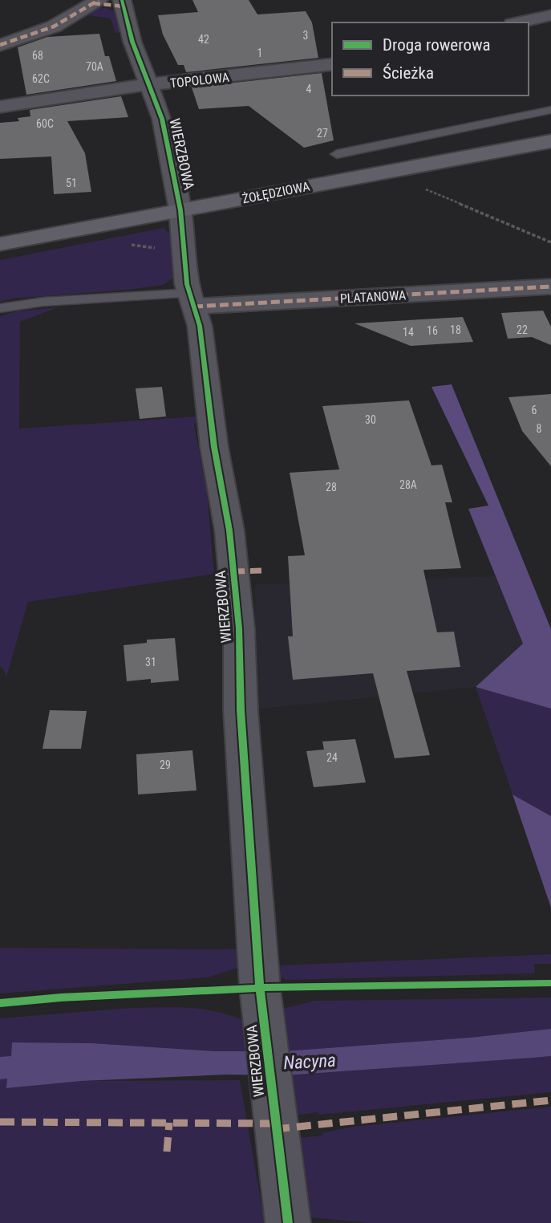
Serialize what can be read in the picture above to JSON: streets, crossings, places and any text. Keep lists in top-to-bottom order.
{
  "streets": {
    "street": [
      "TOPOLOWA",
      "WIERZBOWA",
      "ŻOŁĘDZIOWA",
      "PLATANOWA"
    ]
  },
  "crossings": [
    ["TOPOLOWA", "WIERZBOWA"],
    ["WIERZBOWA", "ŻOŁĘDZIOWA"],
    ["WIERZBOWA", "PLATANOWA"]
  ],
  "water": ["Nacyna"],
  "house_numbers": [
    "3",
    "42",
    "1",
    "68",
    "70A",
    "62C",
    "4",
    "60C",
    "27",
    "51",
    "18",
    "22",
    "16",
    "14",
    "6",
    "30",
    "8",
    "28A",
    "28",
    "31",
    "24",
    "29"
  ],
  "legend": ["Droga rowerowa", "Ścieżka"]
}
